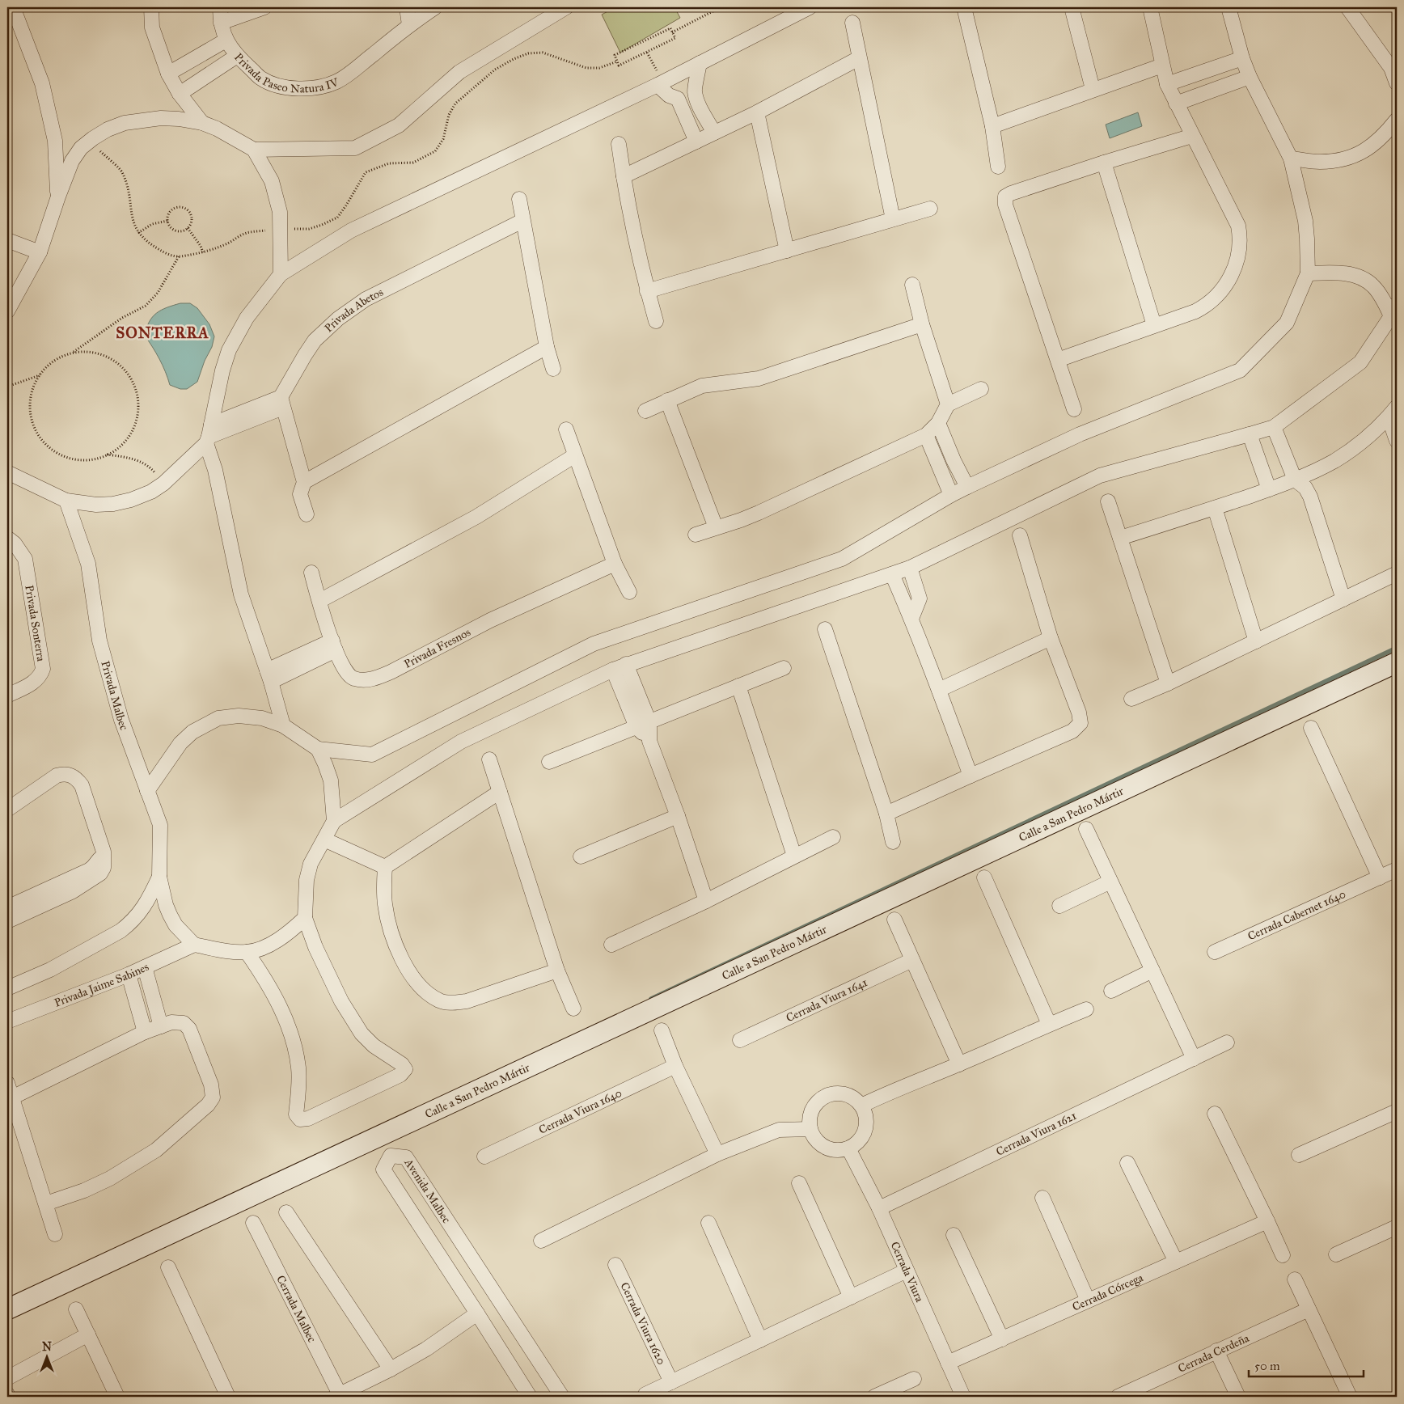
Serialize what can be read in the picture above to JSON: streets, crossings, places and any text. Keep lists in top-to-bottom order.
{
  "streets": {
    "main road": ["Calle a San Pedro Mártir"],
    "street": [
      "Privada Paseo Natura IV",
      "Privada Abetos",
      "Privada Sonterra",
      "Privada Fresnos",
      "Privada Malbec",
      "Cerrada Cabernet 1640",
      "Privada Jaime Sabines",
      "Cerrada Viura 1641",
      "Cerrada Viura 1640",
      "Cerrada Viura 1621",
      "Avenida Malbec",
      "Cerrada Viura",
      "Cerrada Córcega",
      "Cerrada Malbec",
      "Cerrada Viura 1620",
      "Cerrada Cerdeña"
    ]
  },
  "crossings": [
    ["Privada Malbec", "Privada Jaime Sabines"],
    ["Cerrada Viura 1621", "Cerrada Viura"],
    ["Avenida Malbec", "Cerrada Malbec"],
    ["Cerrada Viura", "Cerrada Córcega"]
  ],
  "districts": ["SONTERRA"],
  "scale_bar": "50 m",
  "north": "top"
}
